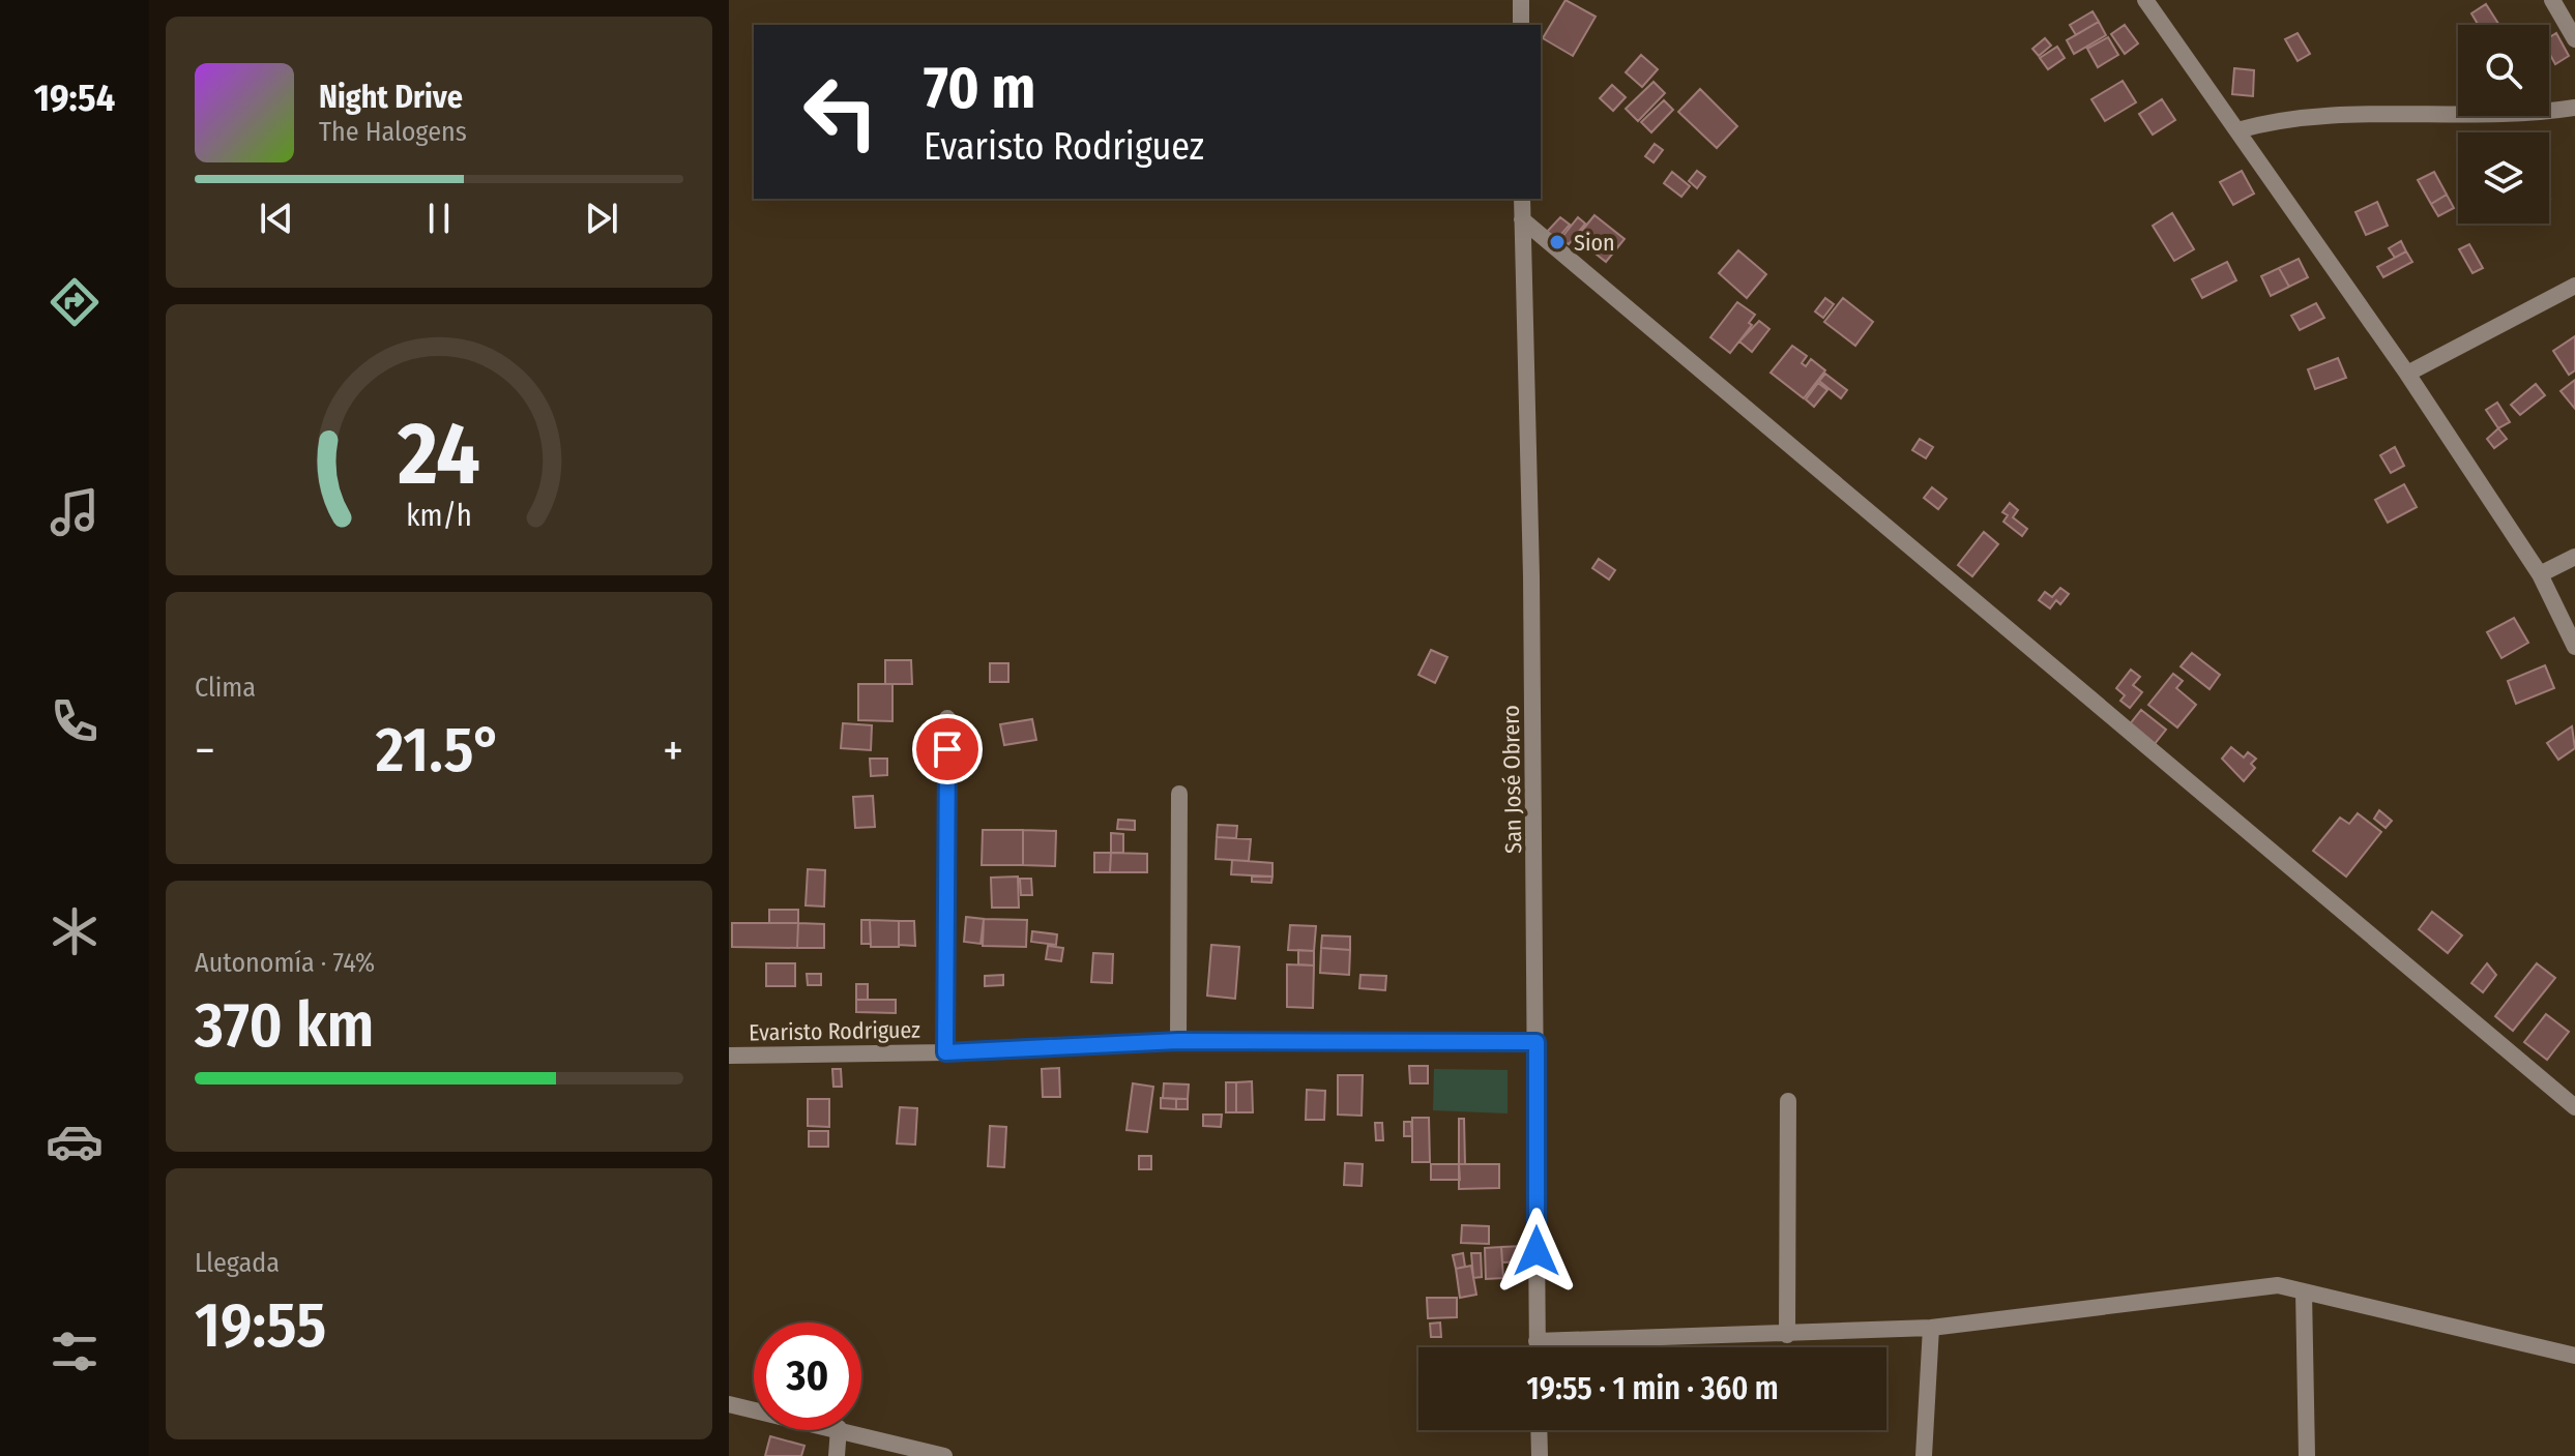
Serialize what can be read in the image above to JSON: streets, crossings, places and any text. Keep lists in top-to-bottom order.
{
  "streets": {
    "street": ["San José Obrero", "Evaristo Rodriguez"]
  },
  "crossings": [
    ["San José Obrero", "Evaristo Rodriguez"]
  ],
  "places": ["Sion"],
  "page": {
    "tabs": "19:54",
    "turn": ["70 m", "Evaristo Rodriguez"],
    "song": ["Night Drive", "The Halogens"],
    "tile": [
      "Clima",
      ["Autonomía · 74%", "370 km"],
      ["Llegada", "19:55"]
    ],
    "heat": ["−", "21.5°", "+"],
    "limit": "30",
    "trip": "19:55 · 1 min · 360 m",
    "gauge": ["24", "km/h"]
  }
}
